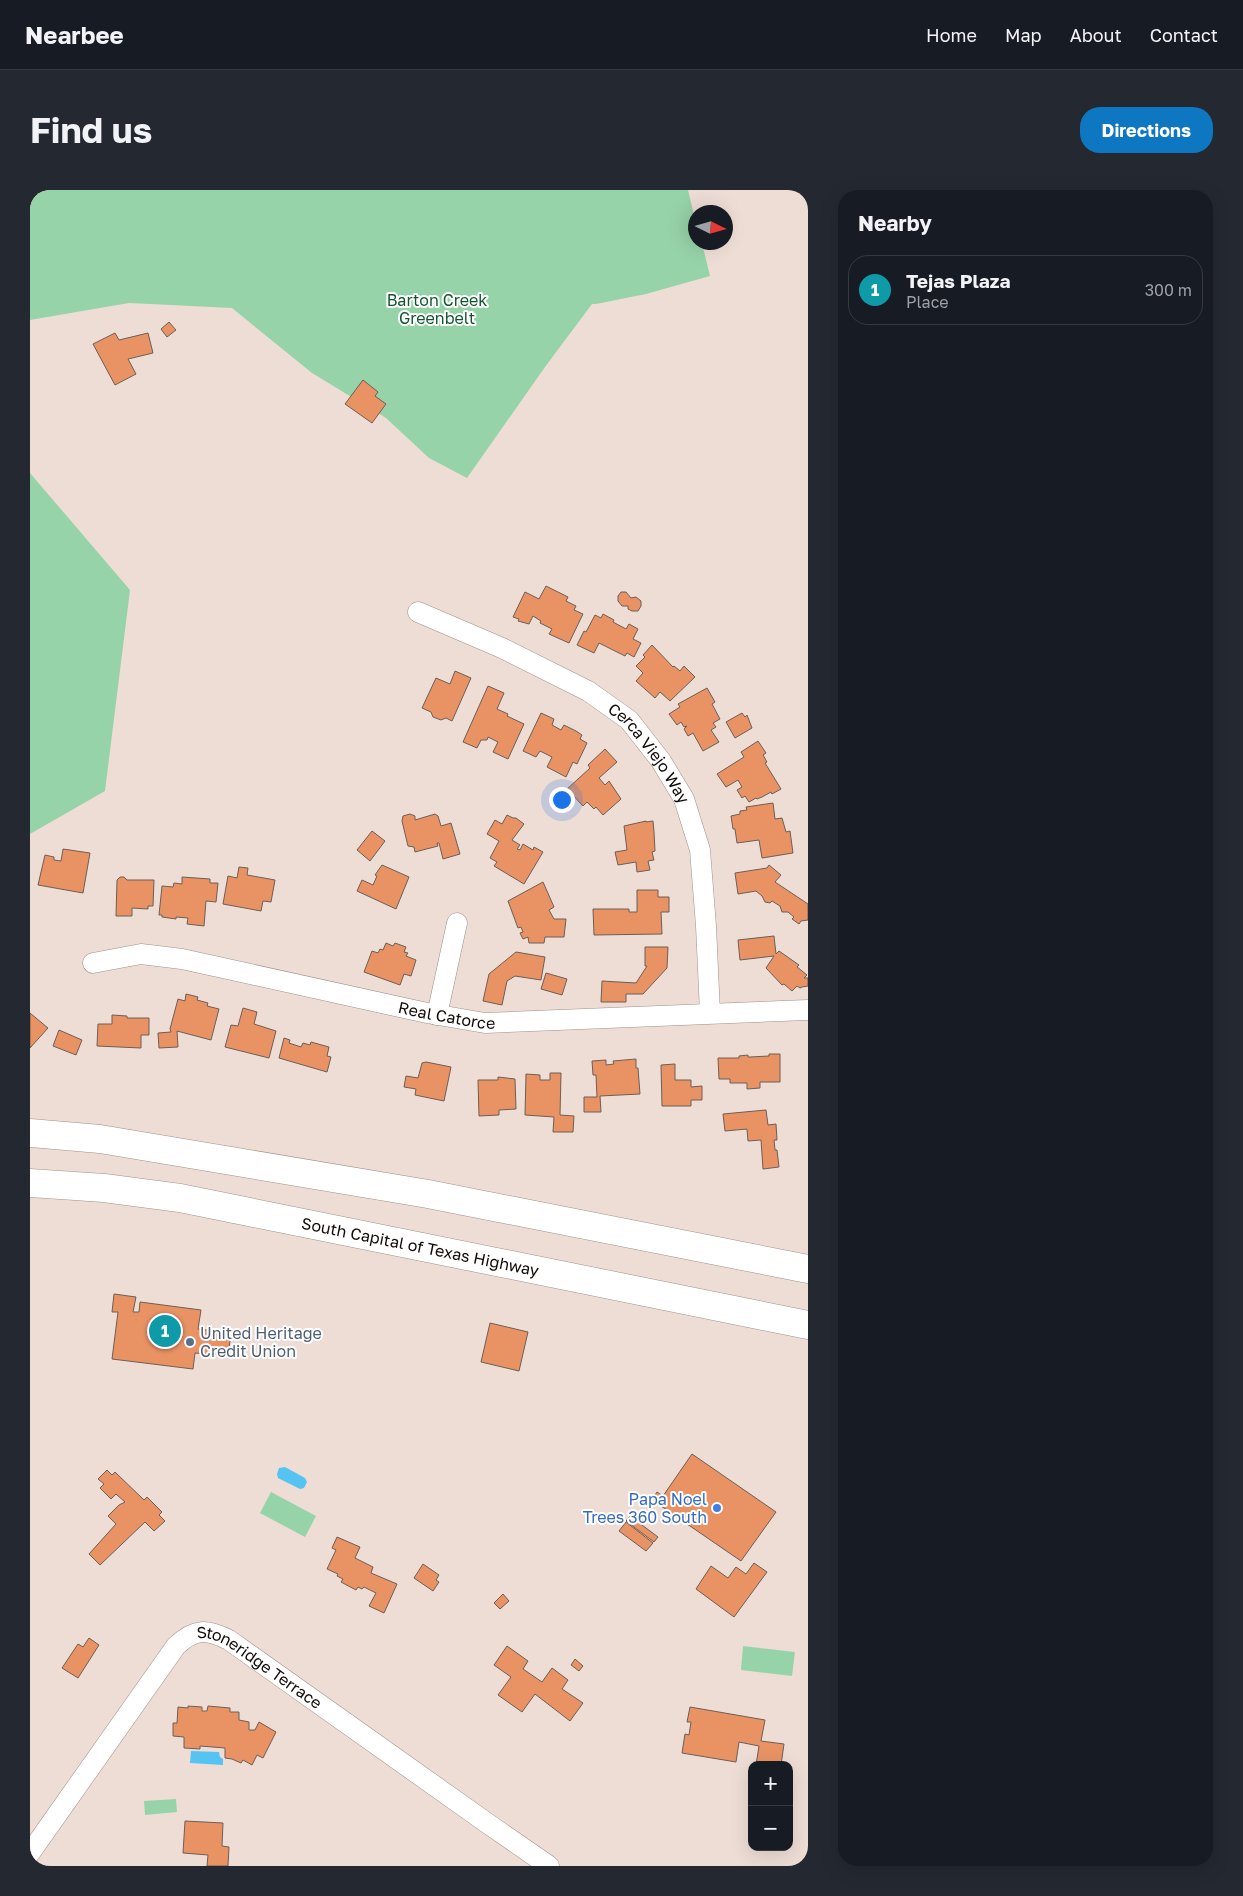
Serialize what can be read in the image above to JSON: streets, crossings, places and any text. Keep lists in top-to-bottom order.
{
  "streets": {
    "highway": ["South Capital of Texas Highway"],
    "street": ["Cerca Viejo Way", "Real Catorce", "Stoneridge Terrace"]
  },
  "crossings": [
    ["Cerca Viejo Way", "Real Catorce"]
  ],
  "parks": ["Barton Creek Greenbelt"],
  "places": ["United Heritage Credit Union", "Papa Noel Trees 360 South"],
  "north": "right",
  "page": {
    "header": "Nearbee",
    "nav": [
      "Home",
      "Map",
      "About",
      "Contact"
    ],
    "buttons": "Directions",
    "title": "Find us",
    "heading": "Nearby",
    "list": [
      {
        "mark": "1",
        "name": "Tejas Plaza",
        "note": "Place",
        "value": "300 m"
      }
    ],
    "pins": "1",
    "map_buttons": ["+", "−"]
  }
}
